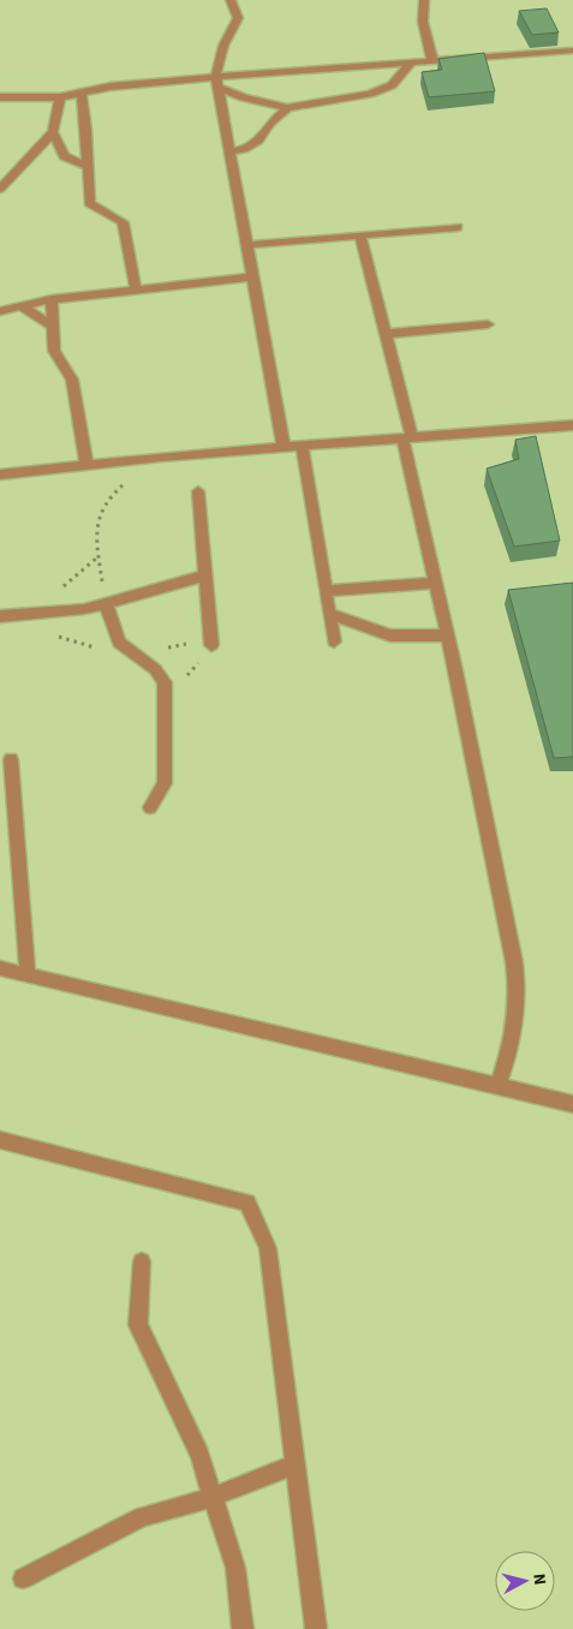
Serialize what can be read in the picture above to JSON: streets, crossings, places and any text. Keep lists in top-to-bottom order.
{
  "north": "right"
}
